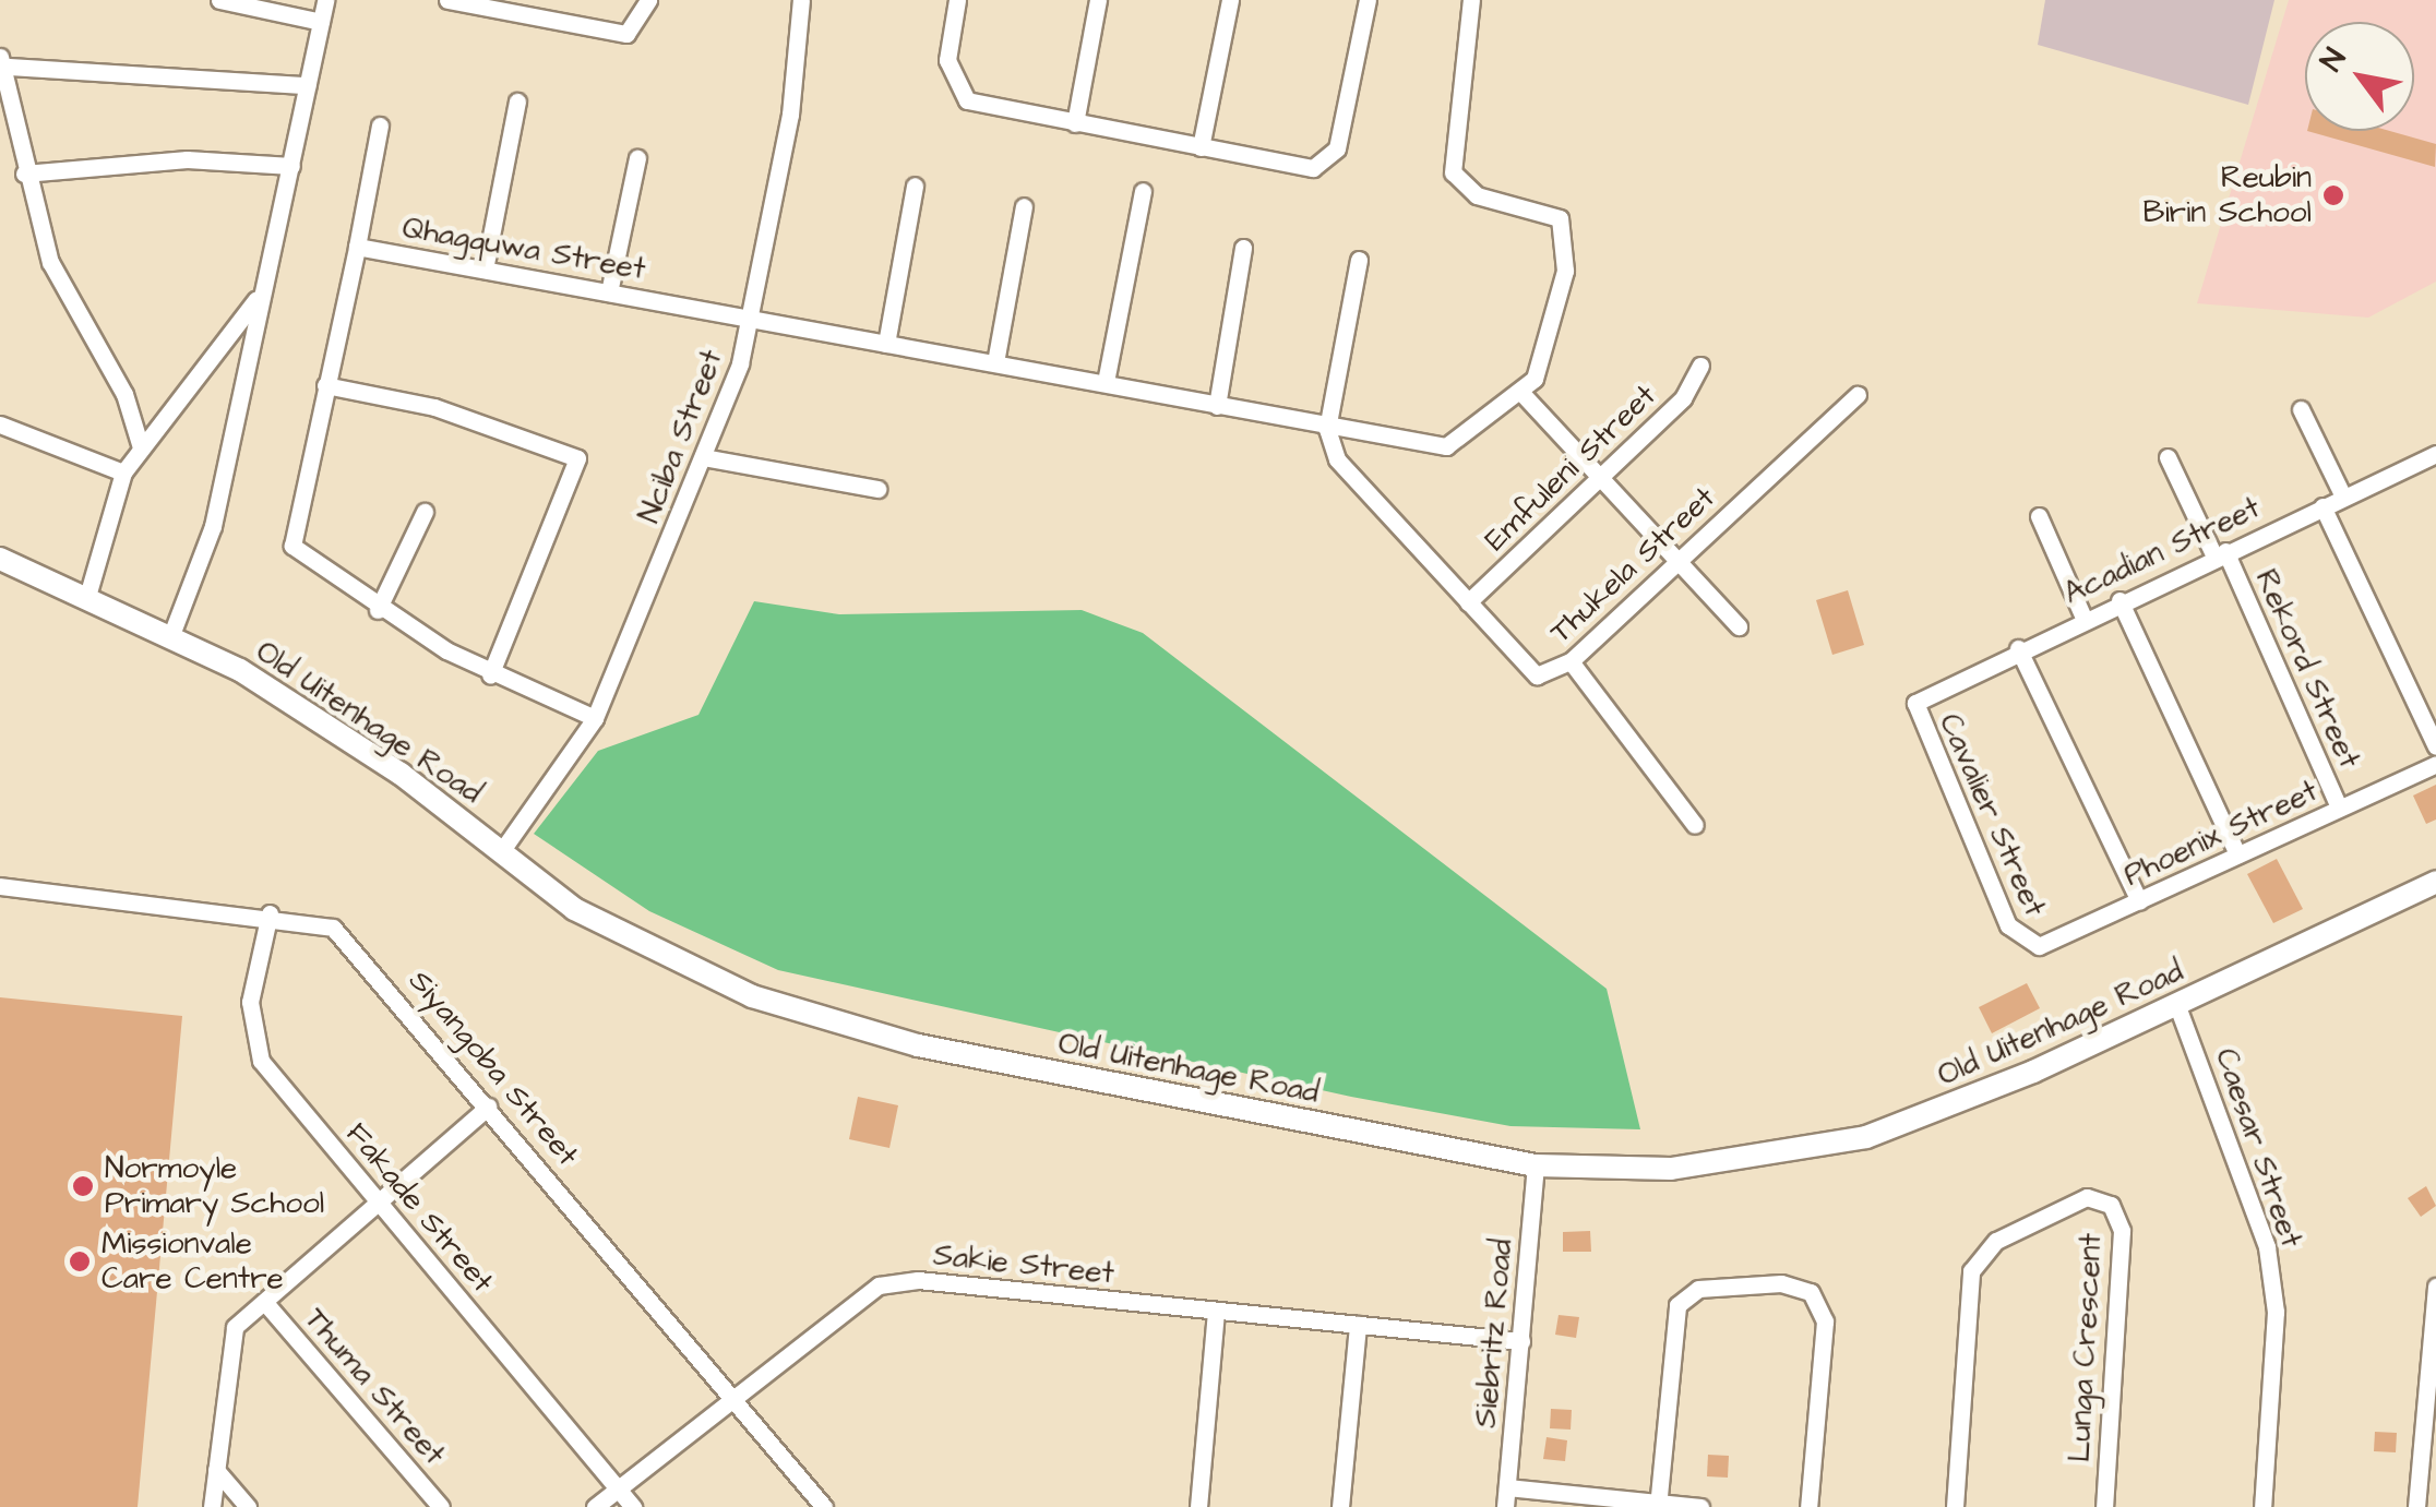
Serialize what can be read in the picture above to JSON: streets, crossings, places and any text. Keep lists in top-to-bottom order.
{
  "streets": {
    "street": [
      "Qhagquwa Street",
      "Nciba Street",
      "Emfuleni Street",
      "Acadian Street",
      "Thukela Street",
      "Rekord Street",
      "Old Uitenhage Road",
      "Cavalier Street",
      "Phoenix Street",
      "Siyangoba Street",
      "Caesar Street",
      "Fakade Street",
      "Sakie Street",
      "Siebritz Road",
      "Lunga Crescent",
      "Thuma Street"
    ]
  },
  "crossings": [
    ["Qhagquwa Street", "Nciba Street"],
    ["Qhagquwa Street", "Thukela Street"],
    ["Nciba Street", "Old Uitenhage Road"],
    ["Emfuleni Street", "Thukela Street"],
    ["Acadian Street", "Rekord Street"],
    ["Acadian Street", "Cavalier Street"],
    ["Rekord Street", "Phoenix Street"],
    ["Old Uitenhage Road", "Caesar Street"],
    ["Old Uitenhage Road", "Siebritz Road"],
    ["Cavalier Street", "Phoenix Street"],
    ["Siyangoba Street", "Fakade Street"],
    ["Siyangoba Street", "Sakie Street"],
    ["Fakade Street", "Sakie Street"],
    ["Sakie Street", "Siebritz Road"]
  ],
  "places": ["Reubin Birin School", "Normoyle Primary School", "Missionvale Care Centre"],
  "north": "top left"
}
